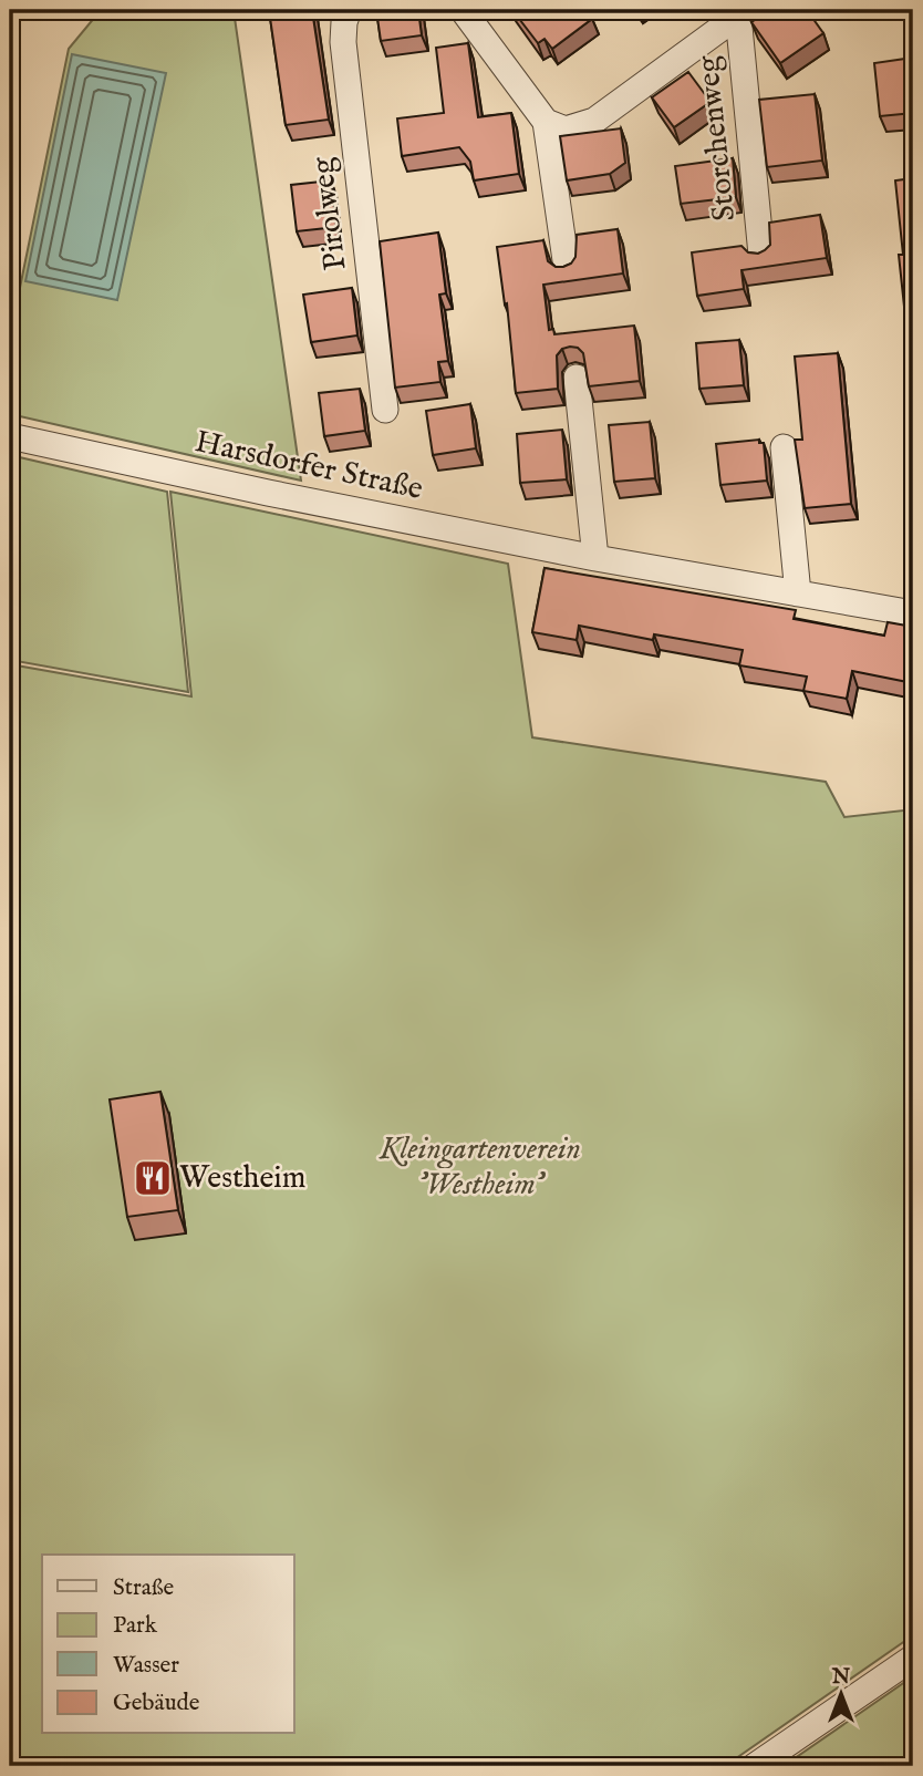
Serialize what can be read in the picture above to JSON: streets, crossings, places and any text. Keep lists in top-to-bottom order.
{
  "streets": {
    "street": ["Storchenweg", "Pirolweg", "Harsdorfer Straße"]
  },
  "parks": ["Kleingartenverein 'Westheim'"],
  "places": {
    "restaurant": ["Westheim"]
  },
  "legend": [
    "Straße",
    "Park",
    "Wasser",
    "Gebäude"
  ],
  "north": "top"
}
